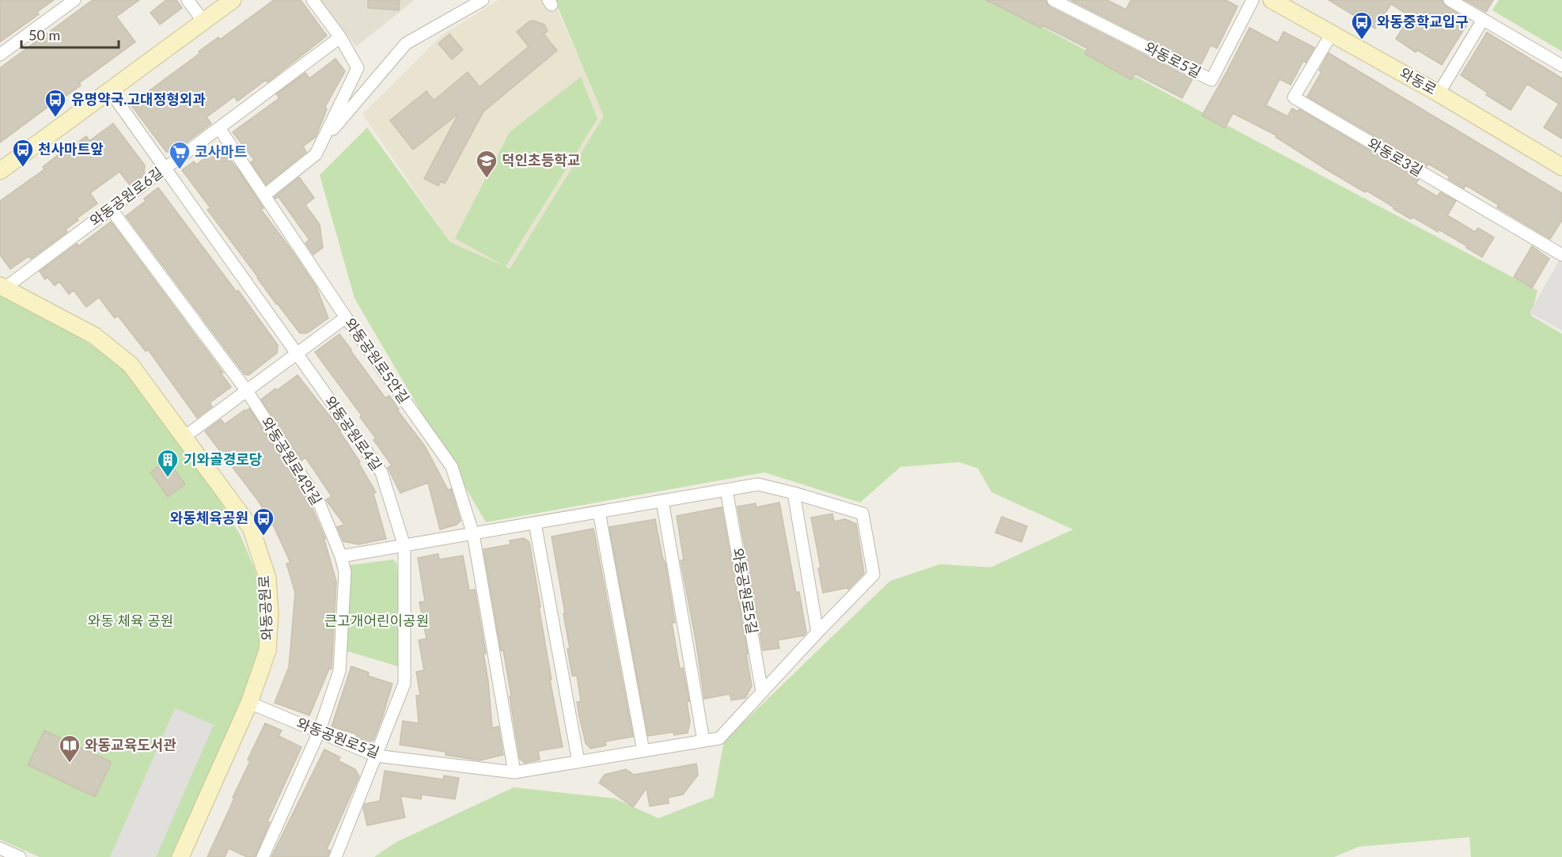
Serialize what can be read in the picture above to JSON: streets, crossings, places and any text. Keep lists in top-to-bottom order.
{
  "streets": {
    "street": [
      "와동로5길",
      "와동로",
      "와동로3길",
      "와동공원로6길",
      "와동공원로5안길",
      "와동공원로4길",
      "와동공원로4안길",
      "와동공원로5길",
      "와동공원로"
    ]
  },
  "crossings": [
    ["와동로", "와동로3길"],
    ["와동공원로6길", "와동공원로5안길"],
    ["와동공원로6길", "와동공원로4길"],
    ["와동공원로6길", "와동공원로4안길"],
    ["와동공원로6길", "와동공원로"],
    ["와동공원로5안길", "와동공원로5길"],
    ["와동공원로4길", "와동공원로5길"],
    ["와동공원로4안길", "와동공원로5길"],
    ["와동공원로5길", "와동공원로"]
  ],
  "parks": ["와동 체육 공원", "큰고개어린이공원"],
  "places": {
    "bus stop": [
      "와동중학교입구",
      "유명약국.고대정형외과",
      "천사마트앞",
      "와동체육공원"
    ],
    "supermarket": ["코사마트"],
    "school or university": ["덕인초등학교"],
    "building": ["기와골경로당"],
    "library": ["와동교육도서관"]
  },
  "scale_bar": "50 m"
}
